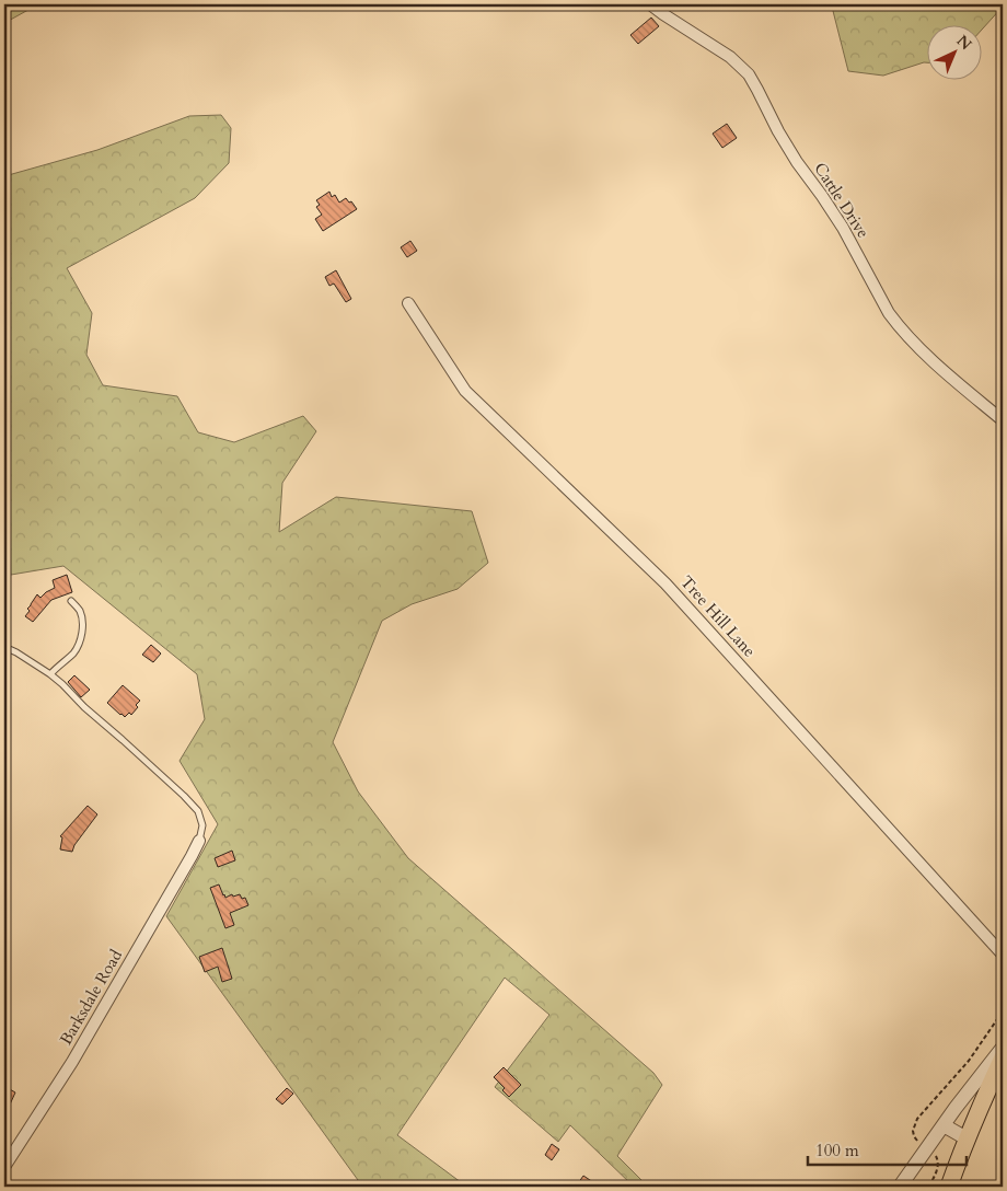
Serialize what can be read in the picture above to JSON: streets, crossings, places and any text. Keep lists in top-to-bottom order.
{
  "streets": {
    "street": ["Cattle Drive", "Tree Hill Lane", "Barksdale Road"]
  },
  "scale_bar": "100 m",
  "north": "top right"
}
